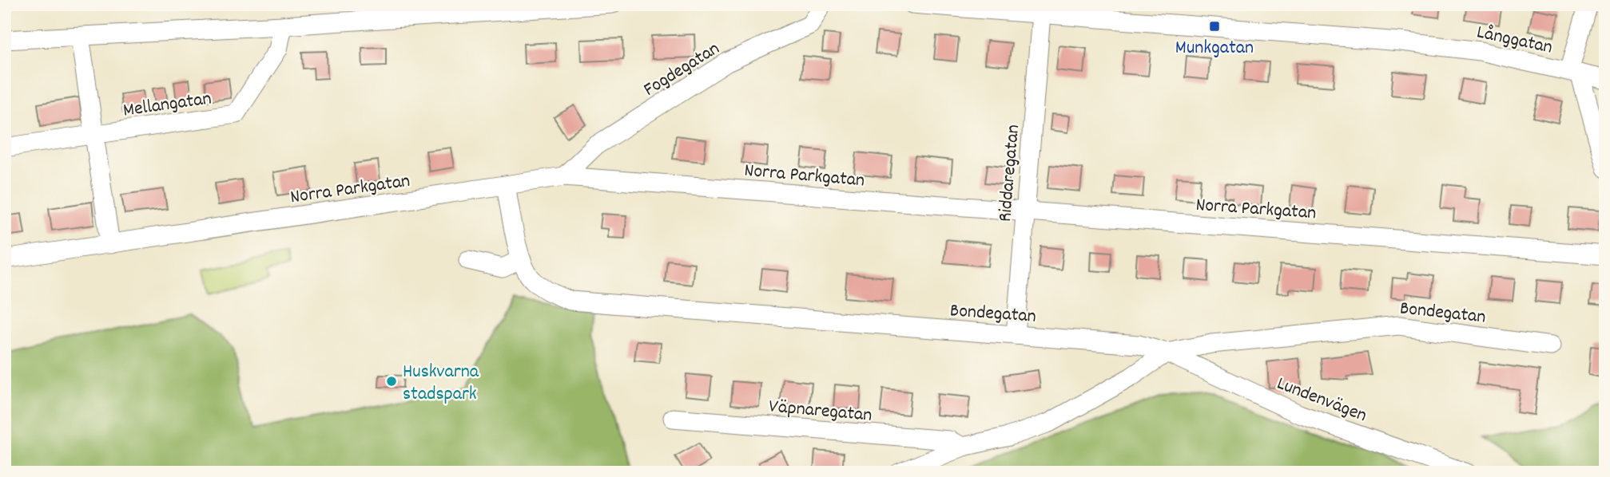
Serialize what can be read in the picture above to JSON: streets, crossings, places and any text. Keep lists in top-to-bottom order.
{
  "streets": {
    "street": [
      "Långgatan",
      "Fogdegatan",
      "Mellangatan",
      "Riddaregatan",
      "Norra Parkgatan",
      "Bondegatan",
      "Lundenvägen",
      "Väpnaregatan"
    ]
  },
  "crossings": [
    ["Långgatan", "Riddaregatan"],
    ["Fogdegatan", "Norra Parkgatan"],
    ["Riddaregatan", "Norra Parkgatan"],
    ["Riddaregatan", "Bondegatan"],
    ["Norra Parkgatan", "Bondegatan"],
    ["Bondegatan", "Lundenvägen"],
    ["Bondegatan", "Väpnaregatan"],
    ["Lundenvägen", "Väpnaregatan"]
  ],
  "places": {
    "transit": ["Munkgatan"],
    "other": ["Huskvarna stadspark"]
  }
}
